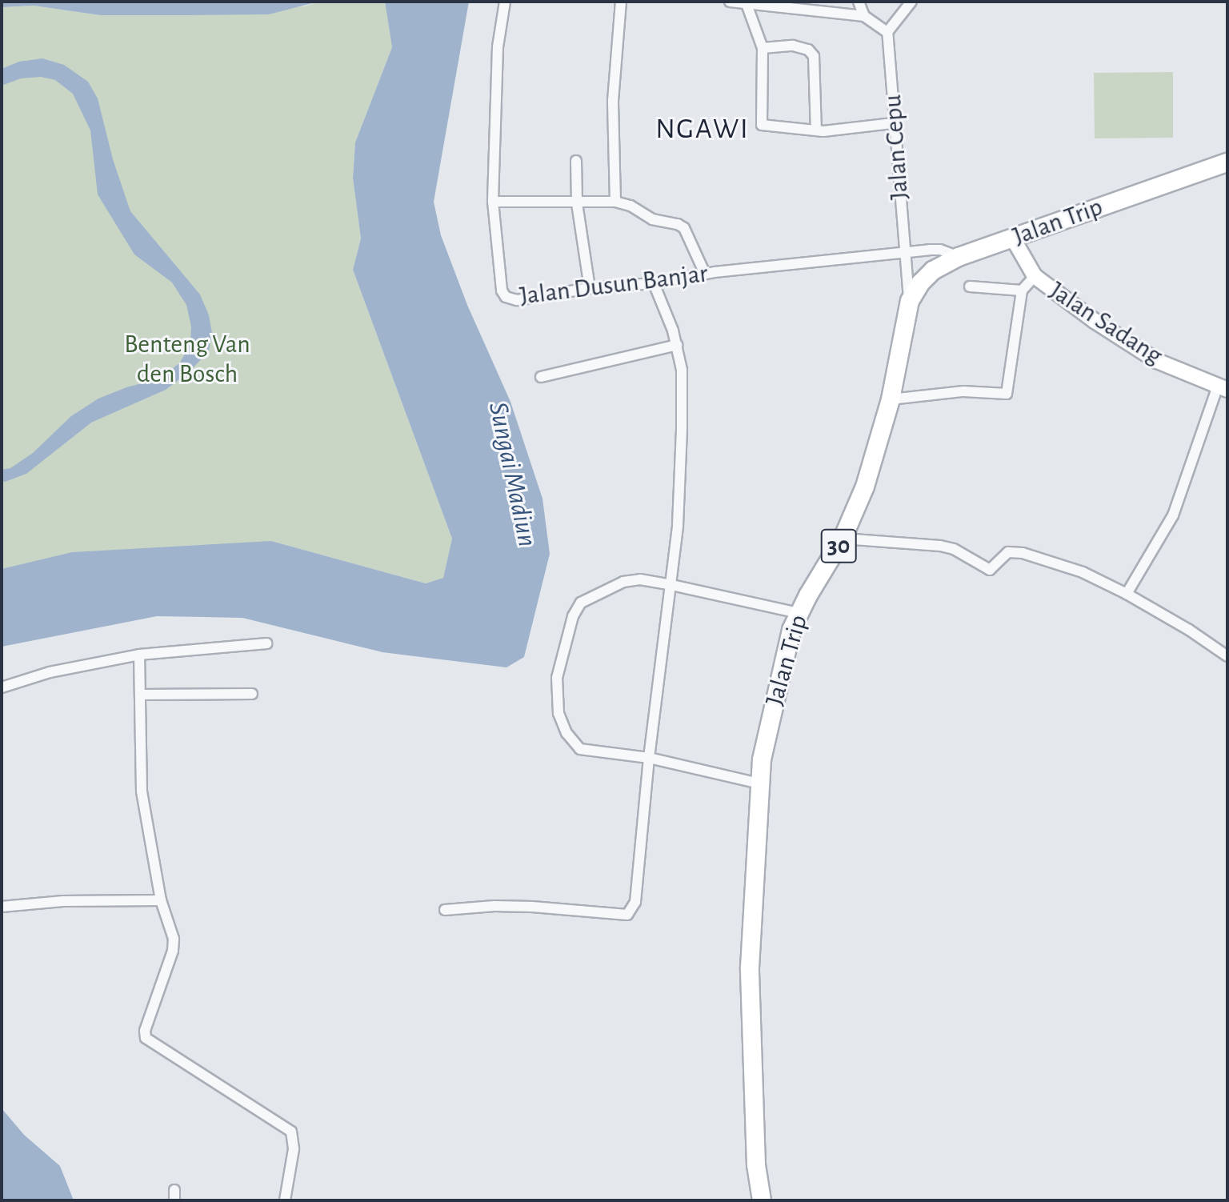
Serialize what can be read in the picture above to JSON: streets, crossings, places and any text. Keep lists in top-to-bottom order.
{
  "streets": {
    "highway": ["Jalan Trip", "30"],
    "main road": ["Jalan Sadang"],
    "street": ["Jalan Cepu", "Jalan Dusun Banjar"]
  },
  "crossings": [
    ["Jalan Cepu", "Jalan Trip"],
    ["Jalan Cepu", "Jalan Dusun Banjar"],
    ["Jalan Trip", "Jalan Dusun Banjar"],
    ["Jalan Trip", "Jalan Sadang"]
  ],
  "districts": ["NGAWI"],
  "water": ["Sungai Madiun"],
  "parks": ["Benteng Van den Bosch"]
}
